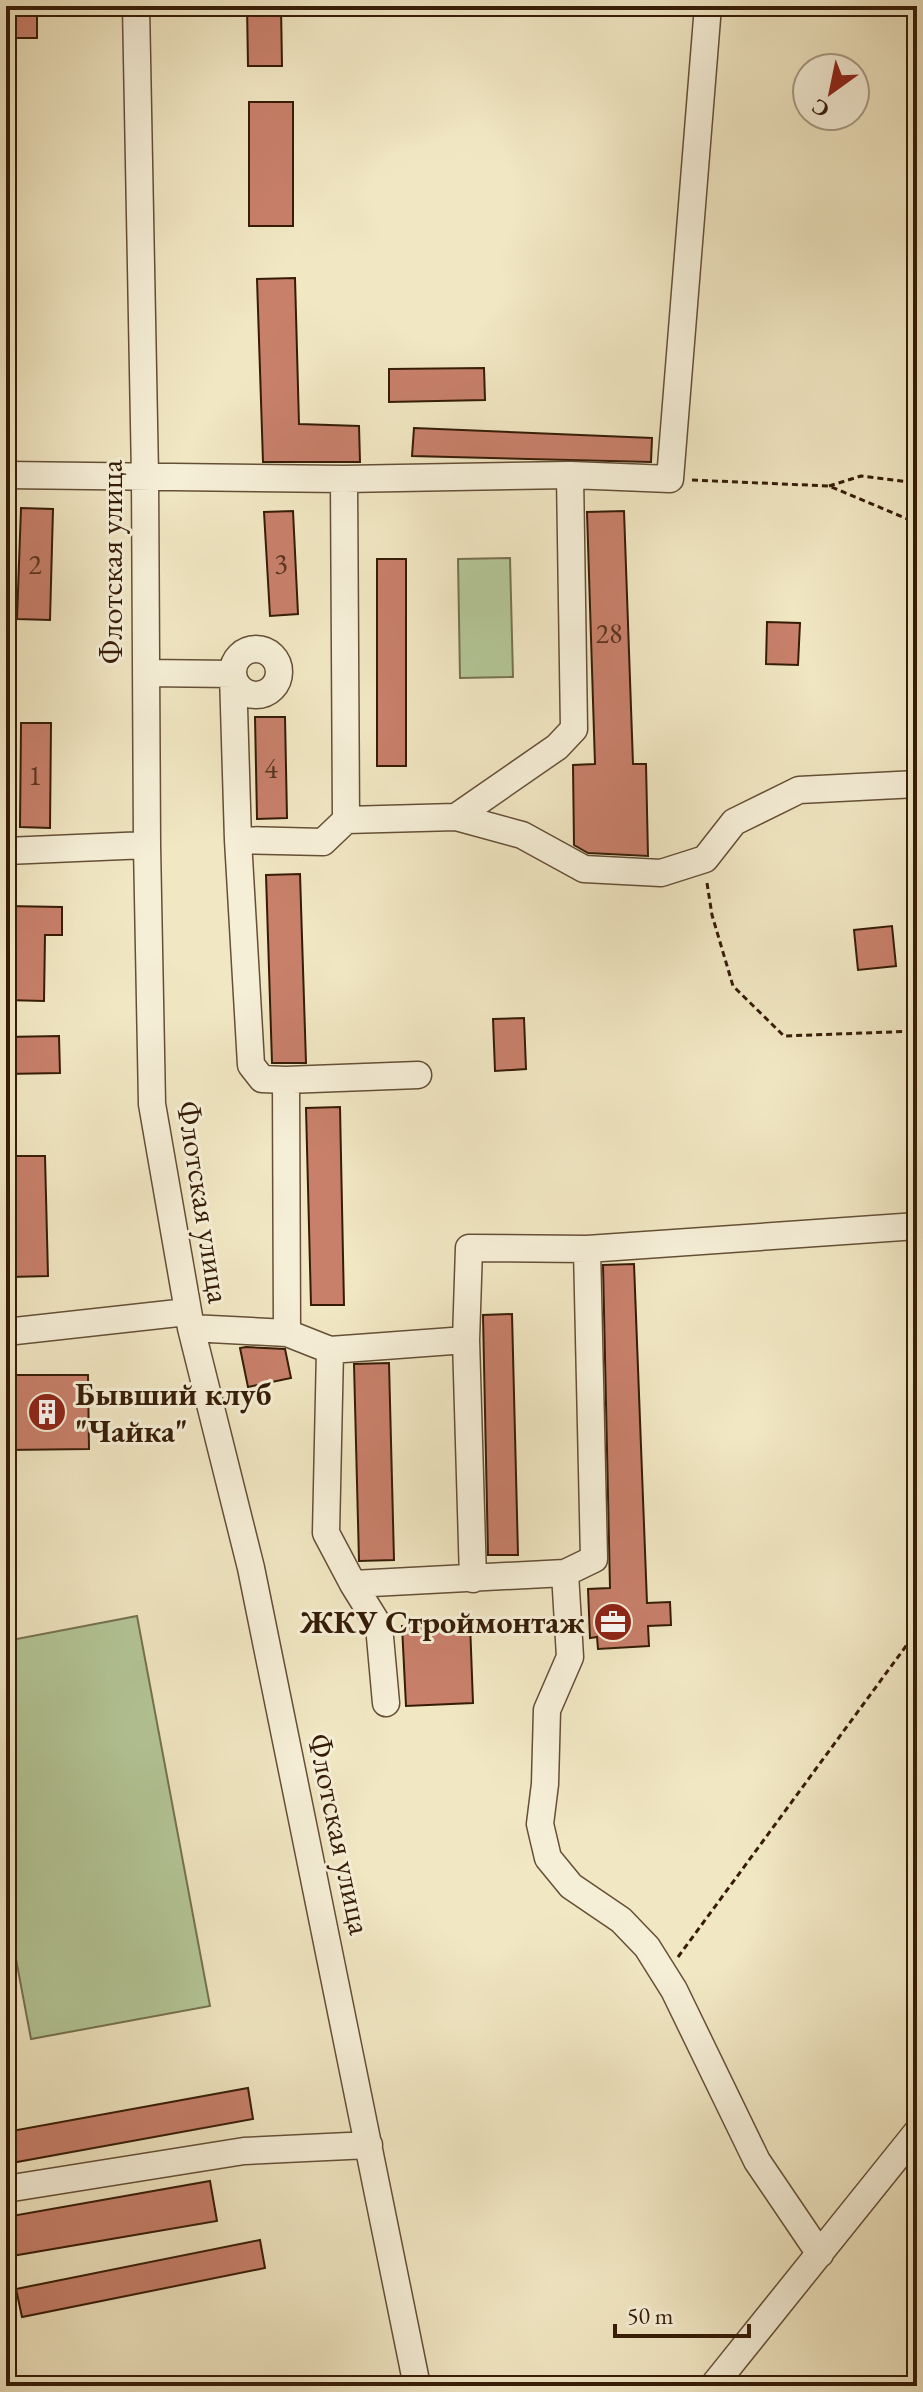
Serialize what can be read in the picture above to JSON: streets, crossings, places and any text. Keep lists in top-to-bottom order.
{
  "streets": {
    "street": ["Флотская улица"]
  },
  "places": {
    "building": ["Бывший клуб \"Чайка\""],
    "office": ["ЖКУ Строймонтаж"]
  },
  "house_numbers": [
    "3",
    "2",
    "28",
    "4",
    "1"
  ],
  "scale_bar": "50 m",
  "north": "bottom left"
}
